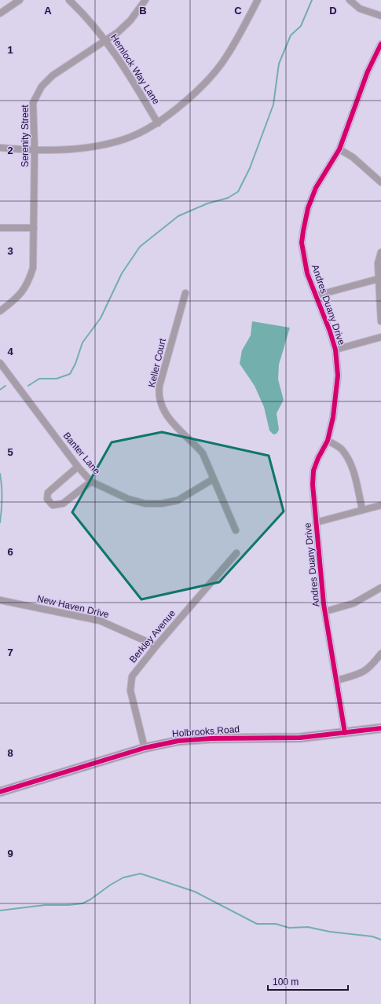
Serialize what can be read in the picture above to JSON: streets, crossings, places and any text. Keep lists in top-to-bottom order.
{
  "streets": {
    "street": [
      "Hemlock Way Lane",
      "Serenity Street",
      "Andres Duany Drive",
      "Keller Court",
      "Banter Lane",
      "New Haven Drive",
      "Berkley Avenue",
      "Holbrooks Road"
    ]
  },
  "crossings": [
    ["Hemlock Way Lane", "Serenity Street"],
    ["Andres Duany Drive", "Holbrooks Road"],
    ["Keller Court", "Banter Lane"],
    ["New Haven Drive", "Berkley Avenue"],
    ["Berkley Avenue", "Holbrooks Road"]
  ],
  "scale_bar": "100 m",
  "grid": {
    "columns": [
      "A",
      "B",
      "C",
      "D"
    ],
    "rows": [
      "1",
      "2",
      "3",
      "4",
      "5",
      "6",
      "7",
      "8",
      "9"
    ]
  }
}
